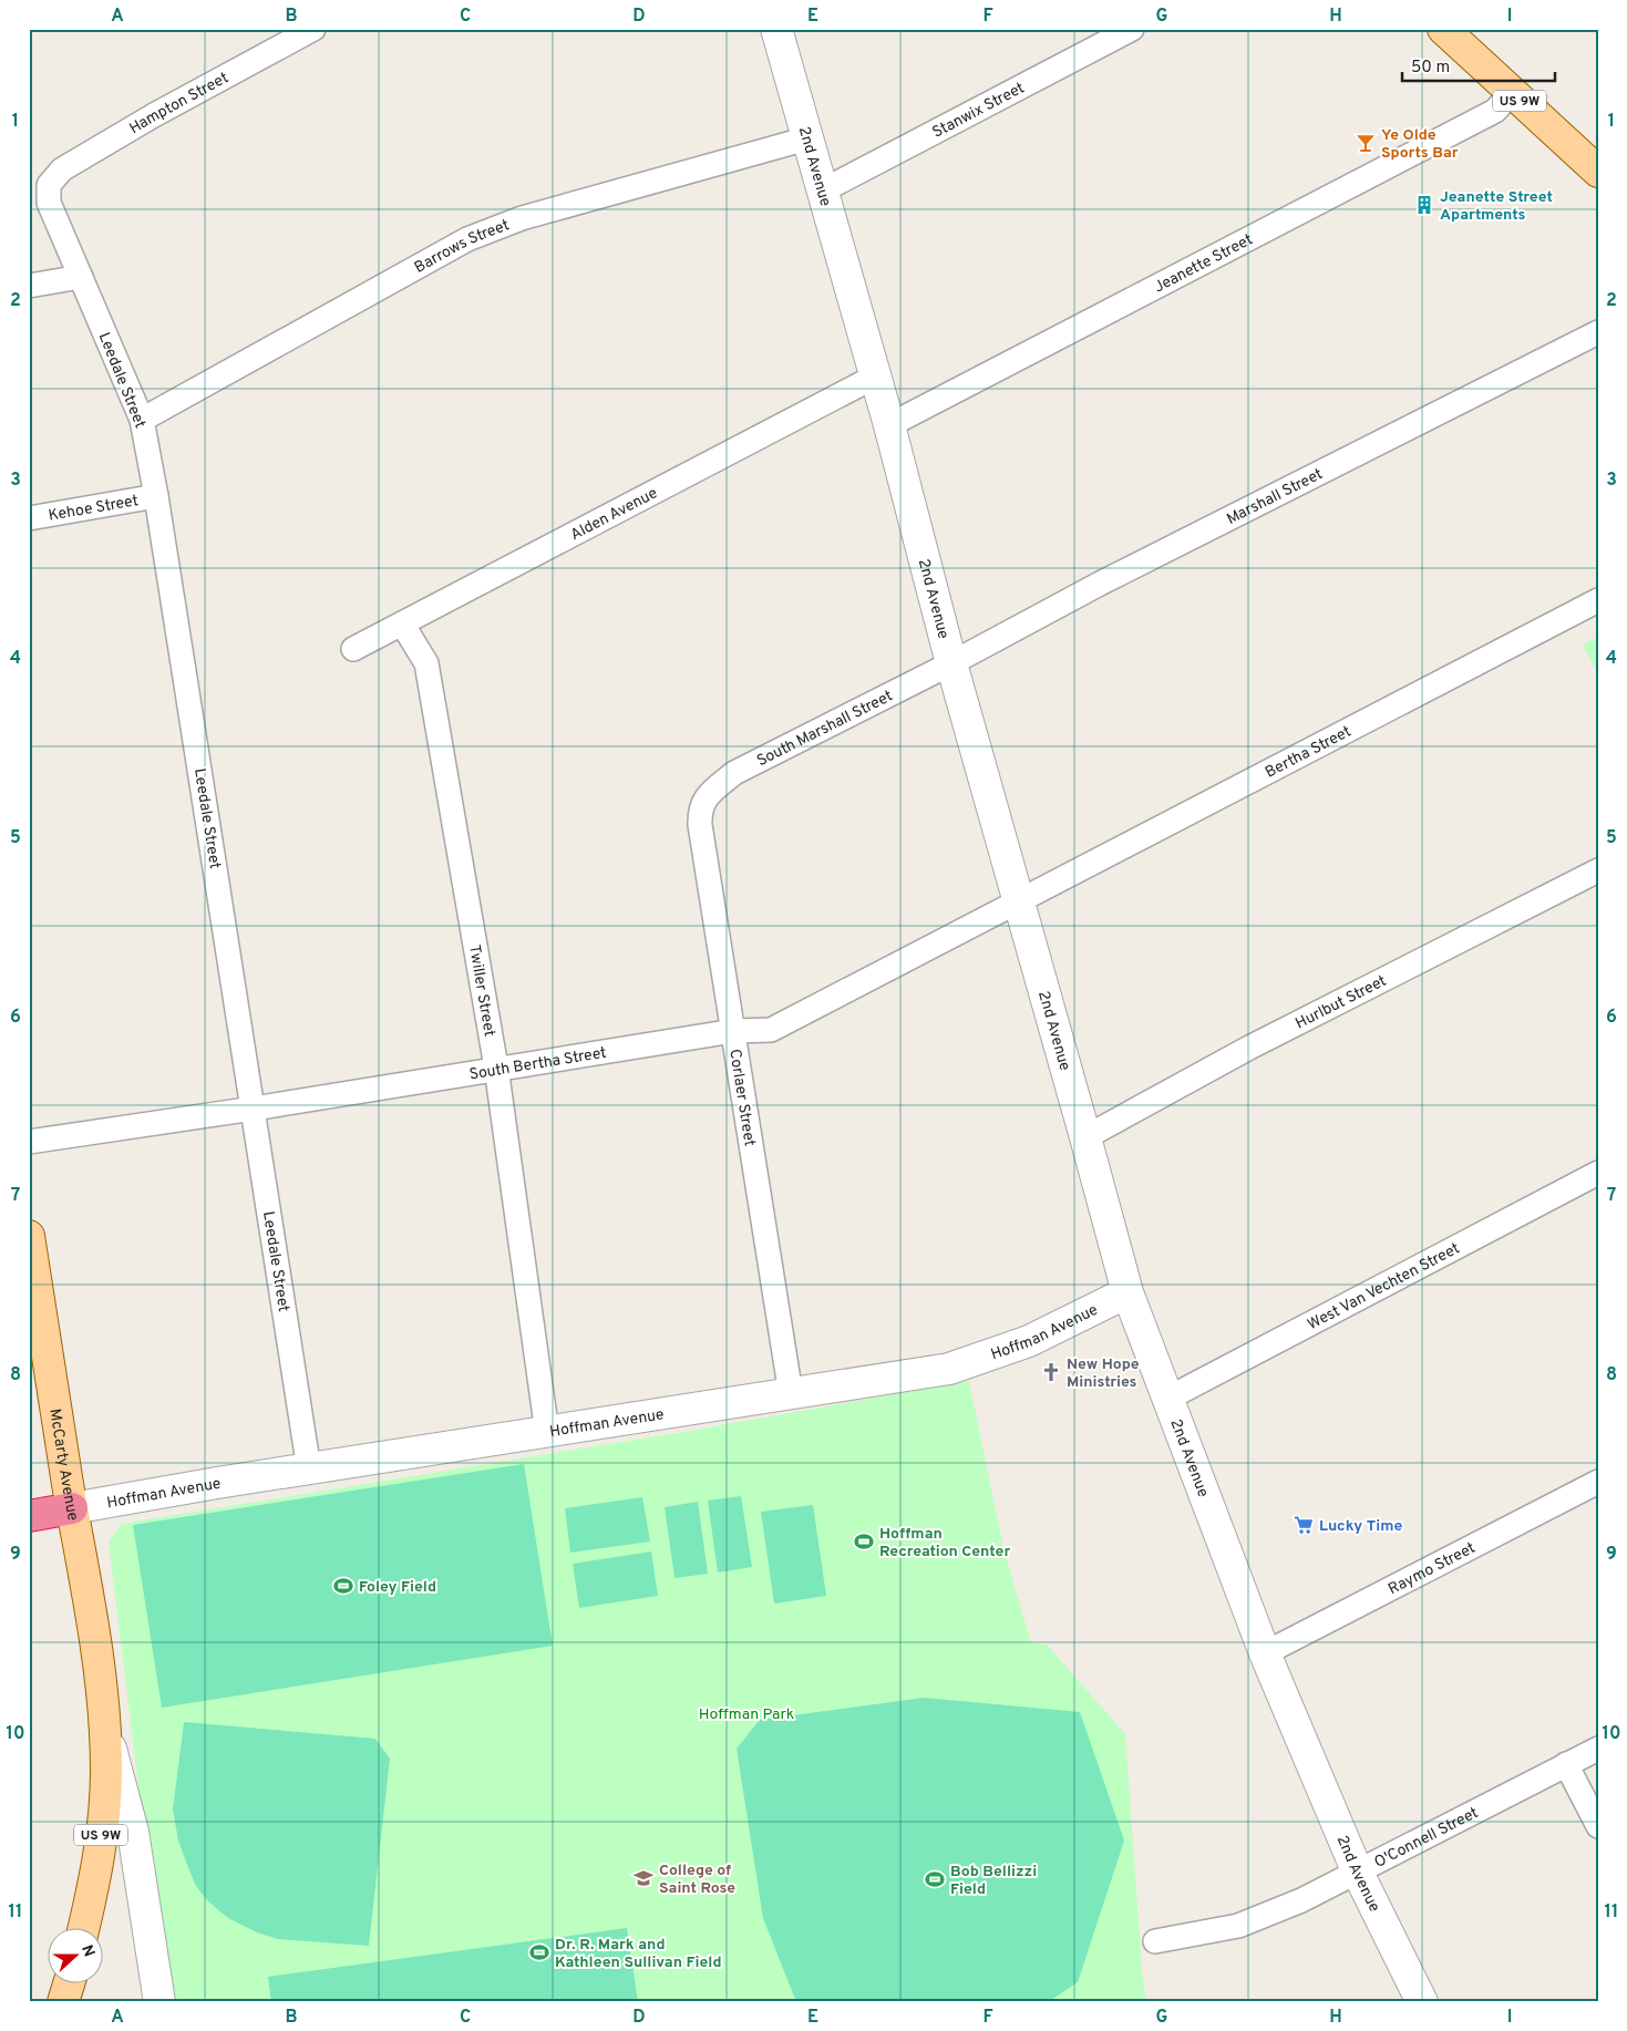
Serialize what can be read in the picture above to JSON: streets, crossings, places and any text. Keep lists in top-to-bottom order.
{
  "streets": {
    "main road": ["US 9W", "McCarty Avenue"],
    "street": [
      "Hampton Street",
      "Stanwix Street",
      "2nd Avenue",
      "Barrows Street",
      "Jeanette Street",
      "Leedale Street",
      "Marshall Street",
      "Kehoe Street",
      "Alden Avenue",
      "South Marshall Street",
      "Bertha Street",
      "Twiller Street",
      "Hurlbut Street",
      "South Bertha Street",
      "Corlaer Street",
      "West Van Vechten Street",
      "Hoffman Avenue",
      "Raymo Street",
      "O'Connell Street"
    ]
  },
  "crossings": [
    ["US 9W", "Jeanette Street"],
    ["US 9W", "McCarty Avenue"],
    ["Hampton Street", "Leedale Street"],
    ["Stanwix Street", "2nd Avenue"],
    ["2nd Avenue", "Barrows Street"],
    ["2nd Avenue", "Jeanette Street"],
    ["2nd Avenue", "Marshall Street"],
    ["2nd Avenue", "Alden Avenue"],
    ["2nd Avenue", "South Marshall Street"],
    ["2nd Avenue", "Bertha Street"],
    ["2nd Avenue", "Hurlbut Street"],
    ["2nd Avenue", "South Bertha Street"],
    ["2nd Avenue", "West Van Vechten Street"],
    ["2nd Avenue", "Hoffman Avenue"],
    ["2nd Avenue", "Raymo Street"],
    ["2nd Avenue", "O'Connell Street"],
    ["Barrows Street", "Leedale Street"],
    ["Leedale Street", "Kehoe Street"],
    ["Leedale Street", "South Bertha Street"],
    ["Leedale Street", "Hoffman Avenue"],
    ["Marshall Street", "South Marshall Street"],
    ["Alden Avenue", "Twiller Street"],
    ["South Marshall Street", "Corlaer Street"],
    ["Bertha Street", "South Bertha Street"],
    ["Twiller Street", "South Bertha Street"],
    ["Twiller Street", "Hoffman Avenue"],
    ["South Bertha Street", "Corlaer Street"],
    ["Corlaer Street", "Hoffman Avenue"],
    ["Hoffman Avenue", "McCarty Avenue"]
  ],
  "parks": ["Hoffman Park"],
  "places": {
    "bar": ["Ye Olde Sports Bar"],
    "building": ["Jeanette Street Apartments"],
    "church": ["New Hope Ministries"],
    "supermarket": ["Lucky Time"],
    "sports": [
      "Hoffman Recreation Center",
      "Foley Field",
      "Bob Bellizzi Field",
      "Dr. R. Mark and Kathleen Sullivan Field"
    ],
    "school or university": ["College of Saint Rose"]
  },
  "scale_bar": "50 m",
  "north": "right",
  "grid": {
    "columns": [
      "A",
      "B",
      "C",
      "D",
      "E",
      "F",
      "G",
      "H",
      "I"
    ],
    "rows": [
      "1",
      "2",
      "3",
      "4",
      "5",
      "6",
      "7",
      "8",
      "9",
      "10",
      "11"
    ]
  }
}
